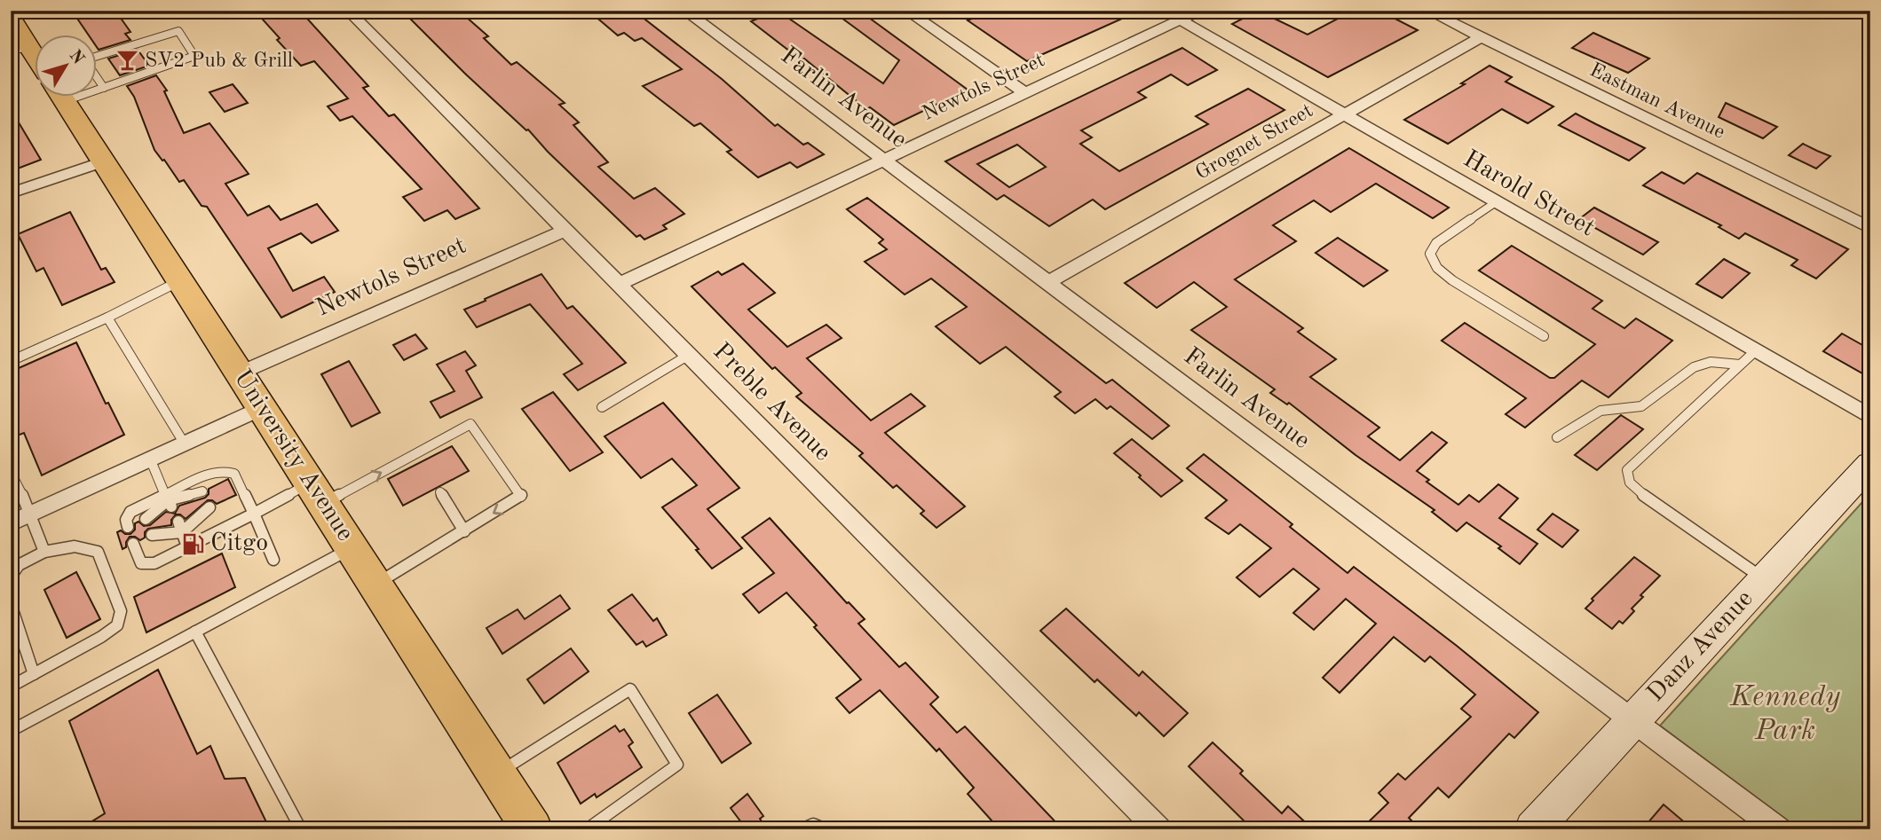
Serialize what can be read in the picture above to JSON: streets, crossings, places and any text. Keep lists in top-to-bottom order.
{
  "streets": {
    "main road": ["University Avenue"],
    "street": [
      "Newtols Street",
      "Farlin Avenue",
      "Eastman Avenue",
      "Grognet Street",
      "Harold Street",
      "Preble Avenue",
      "Danz Avenue"
    ]
  },
  "crossings": [
    ["Newtols Street", "Farlin Avenue"],
    ["Newtols Street", "Harold Street"],
    ["Newtols Street", "Preble Avenue"],
    ["Newtols Street", "University Avenue"],
    ["Farlin Avenue", "Grognet Street"],
    ["Farlin Avenue", "Danz Avenue"],
    ["Eastman Avenue", "Grognet Street"],
    ["Grognet Street", "Harold Street"]
  ],
  "parks": ["Kennedy Park"],
  "places": {
    "bar": ["SV2 Pub & Grill"],
    "fuel station": ["Citgo"]
  },
  "north": "top right"
}
